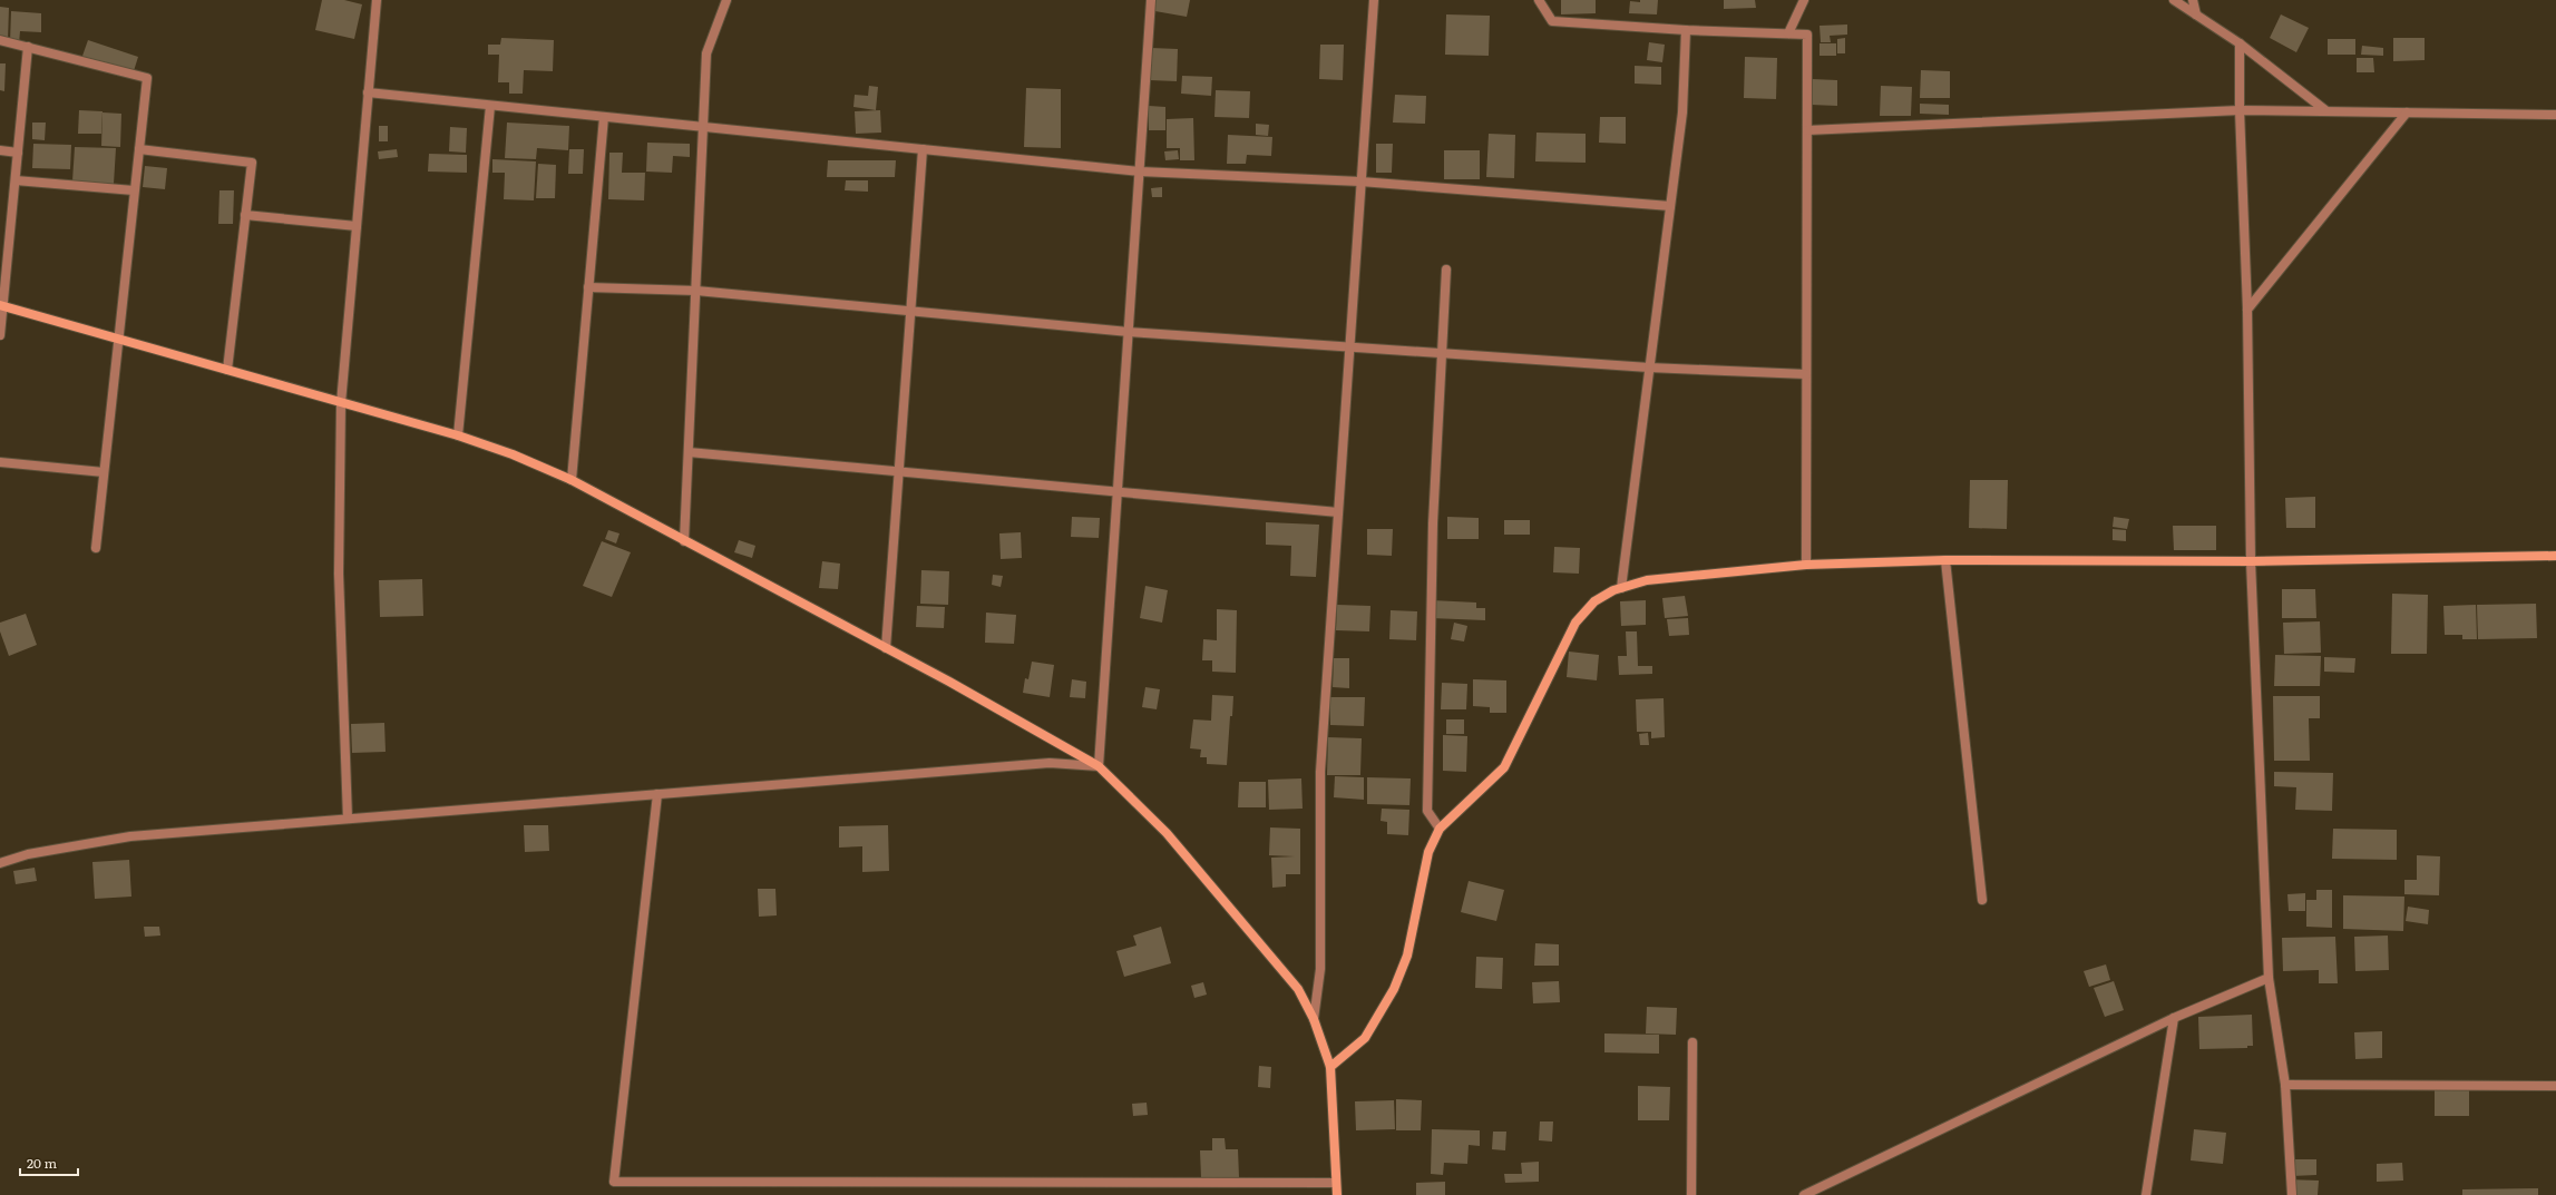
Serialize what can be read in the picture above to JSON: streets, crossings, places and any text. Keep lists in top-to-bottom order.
{
  "scale_bar": "20 m"
}
